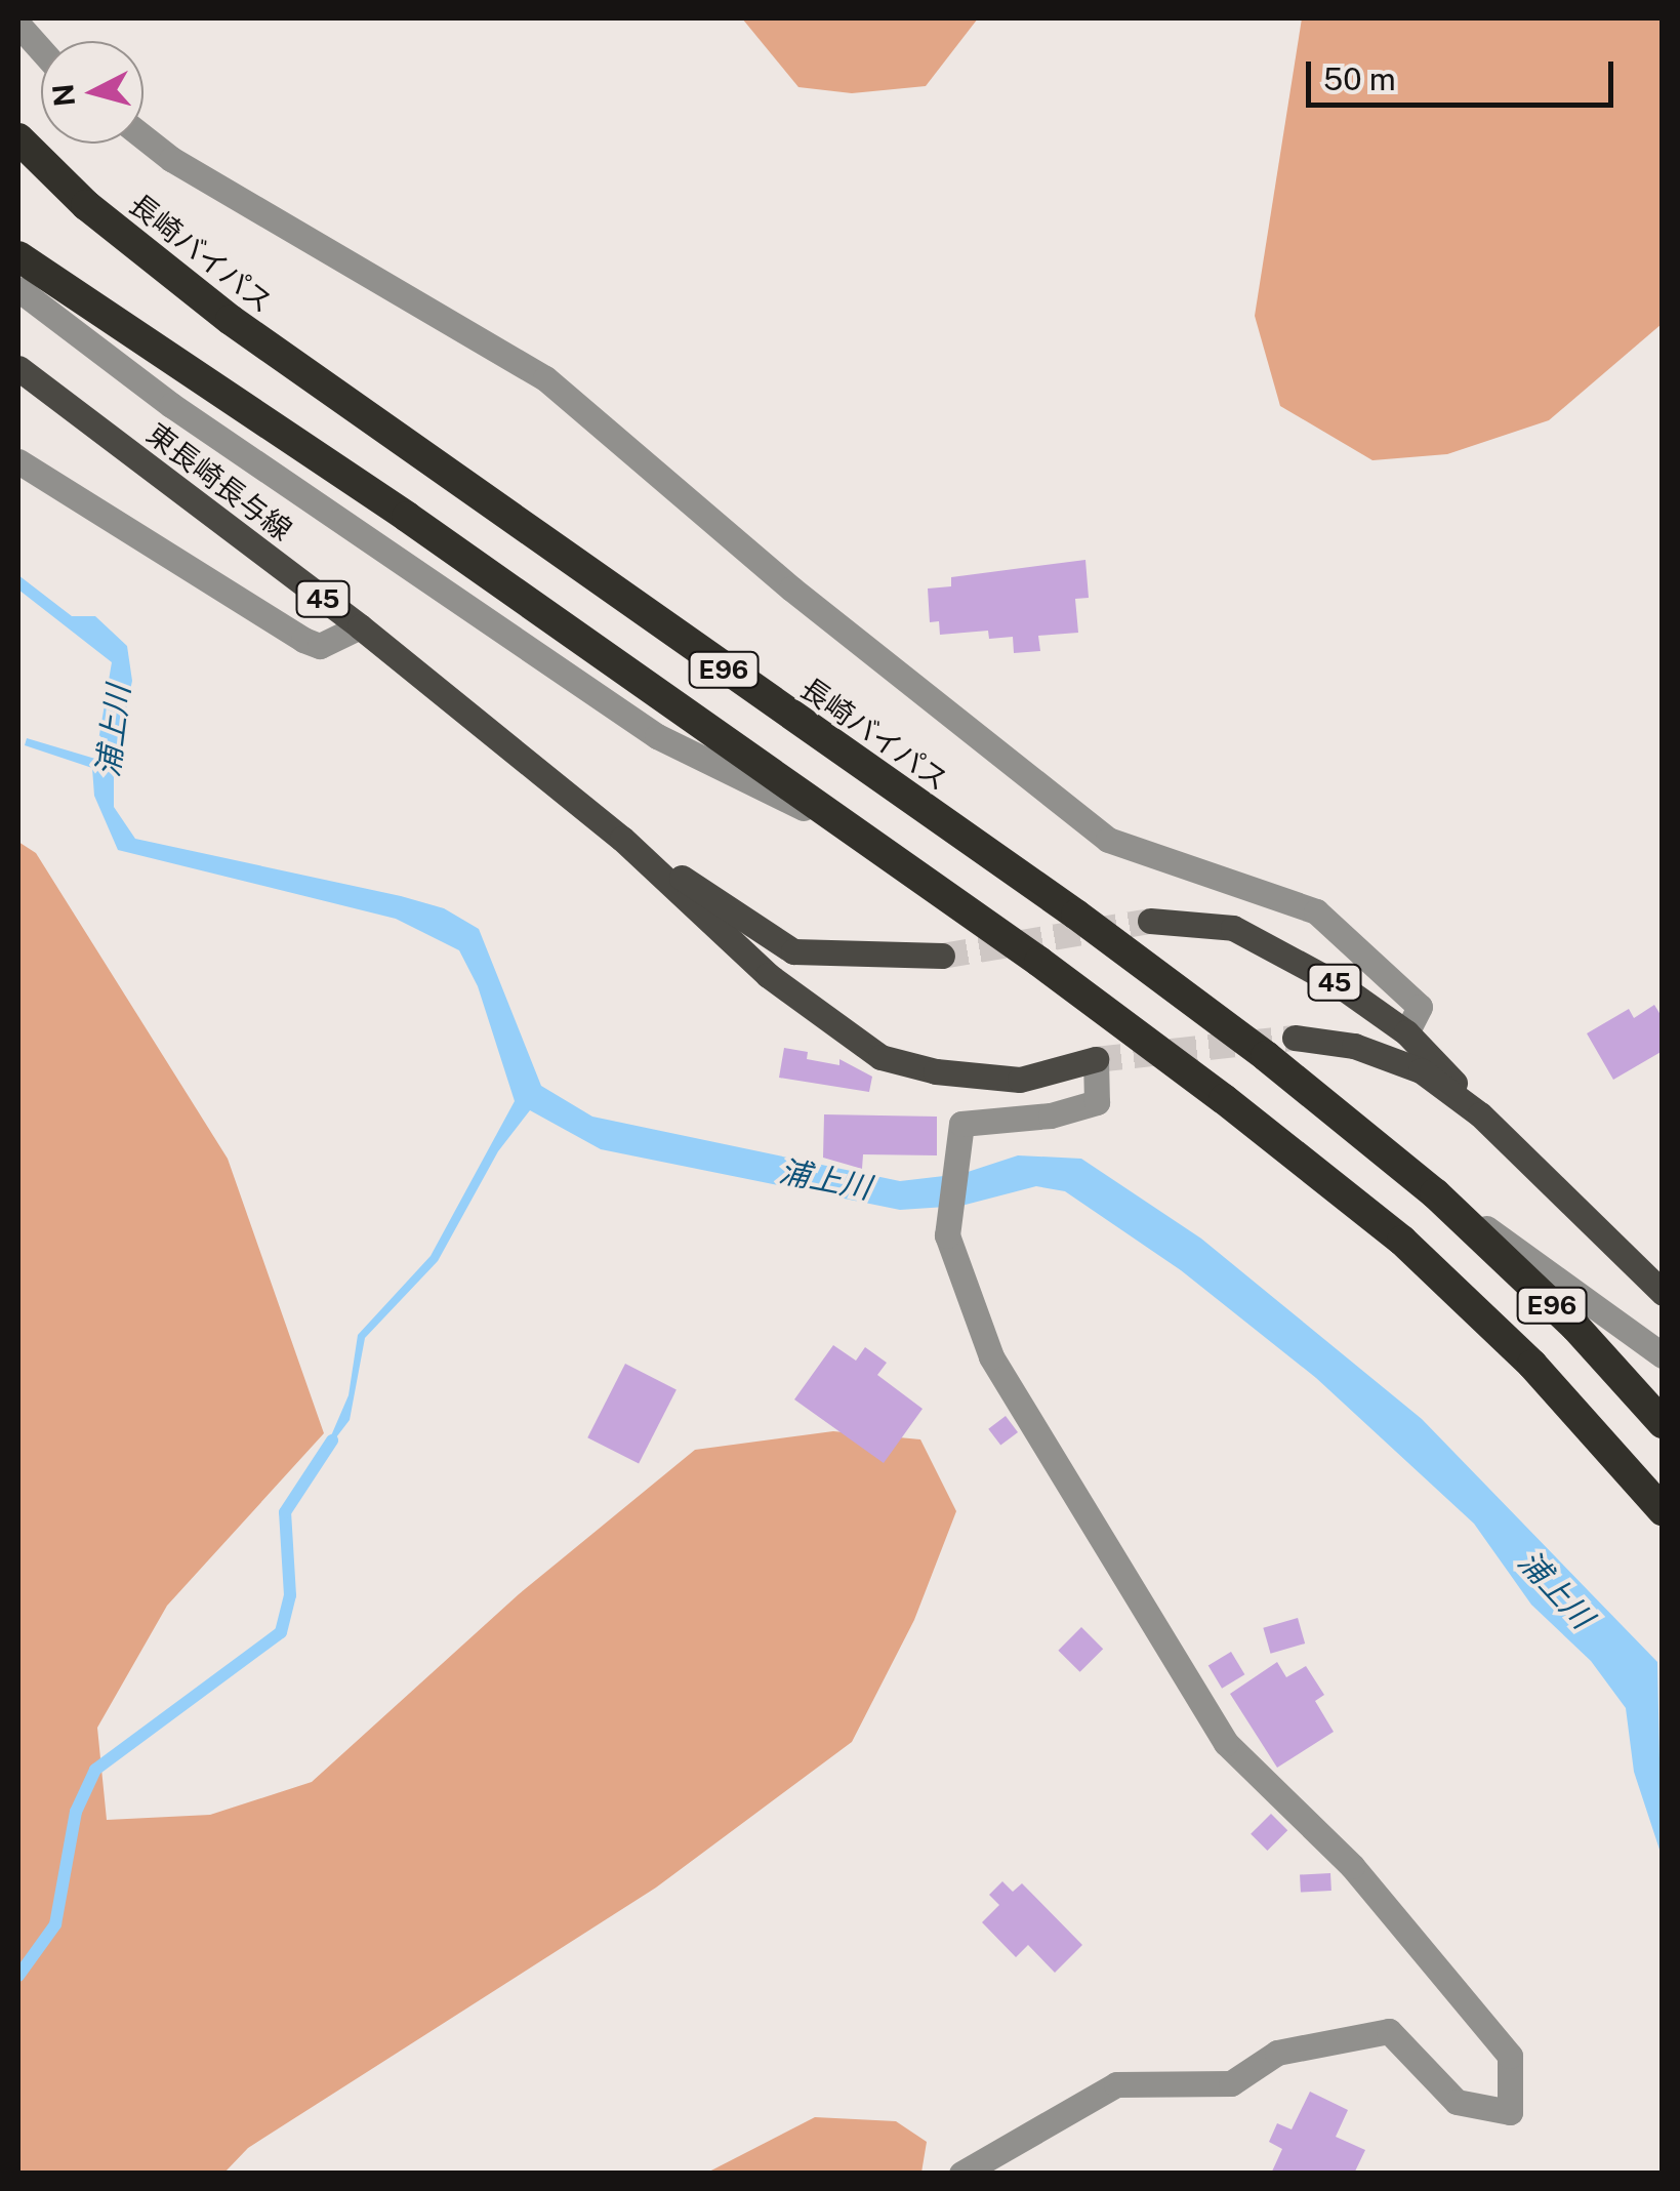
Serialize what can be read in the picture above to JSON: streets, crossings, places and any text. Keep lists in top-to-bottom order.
{
  "streets": {
    "highway": ["長崎バイパス", "E96"],
    "main road": ["東長崎長与線", "45"]
  },
  "water": ["浦上川"],
  "scale_bar": "50 m",
  "north": "left"
}
